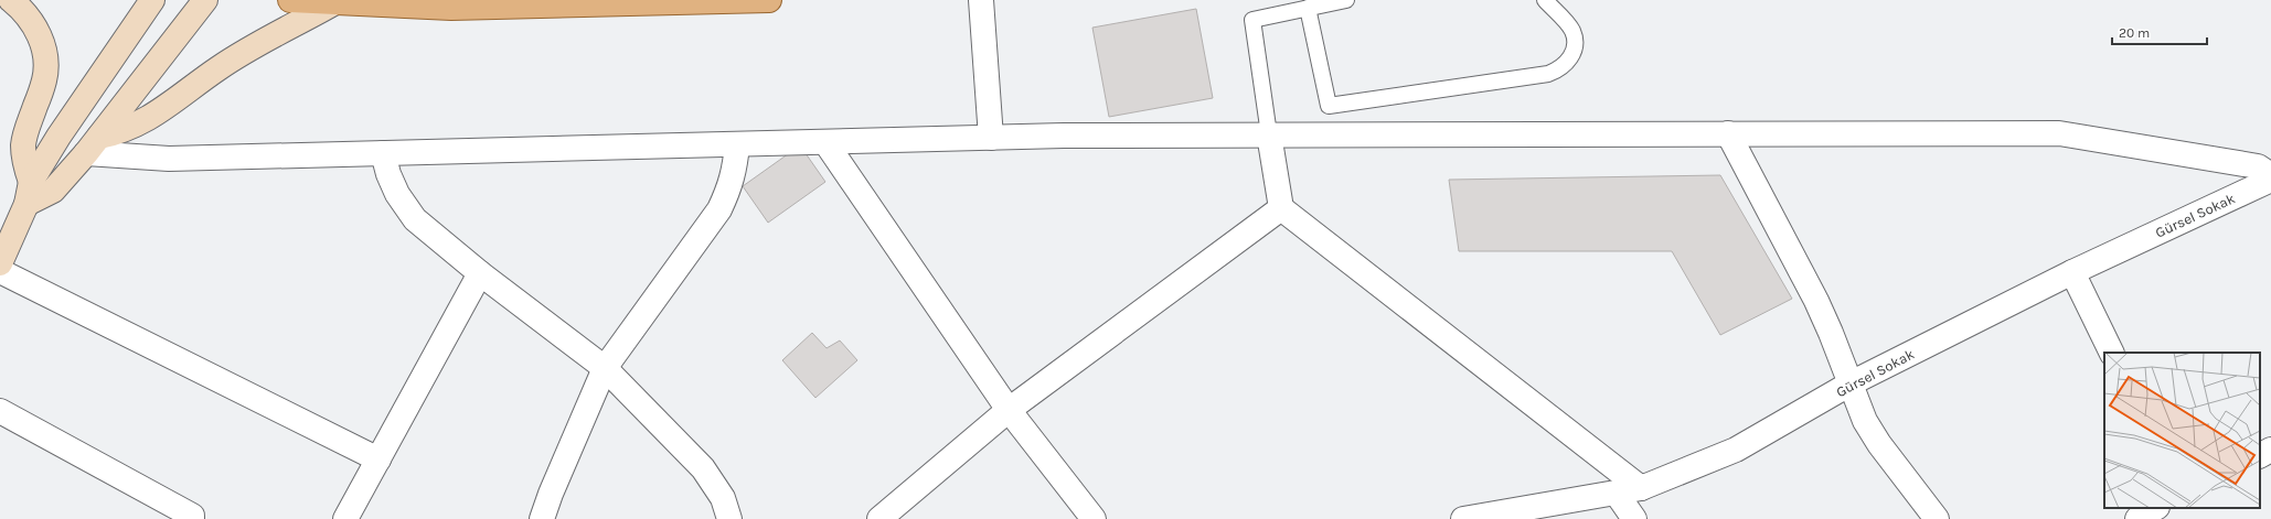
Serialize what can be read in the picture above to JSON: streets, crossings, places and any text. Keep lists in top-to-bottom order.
{
  "streets": {
    "street": ["Gürsel Sokak"]
  },
  "scale_bar": "20 m"
}
